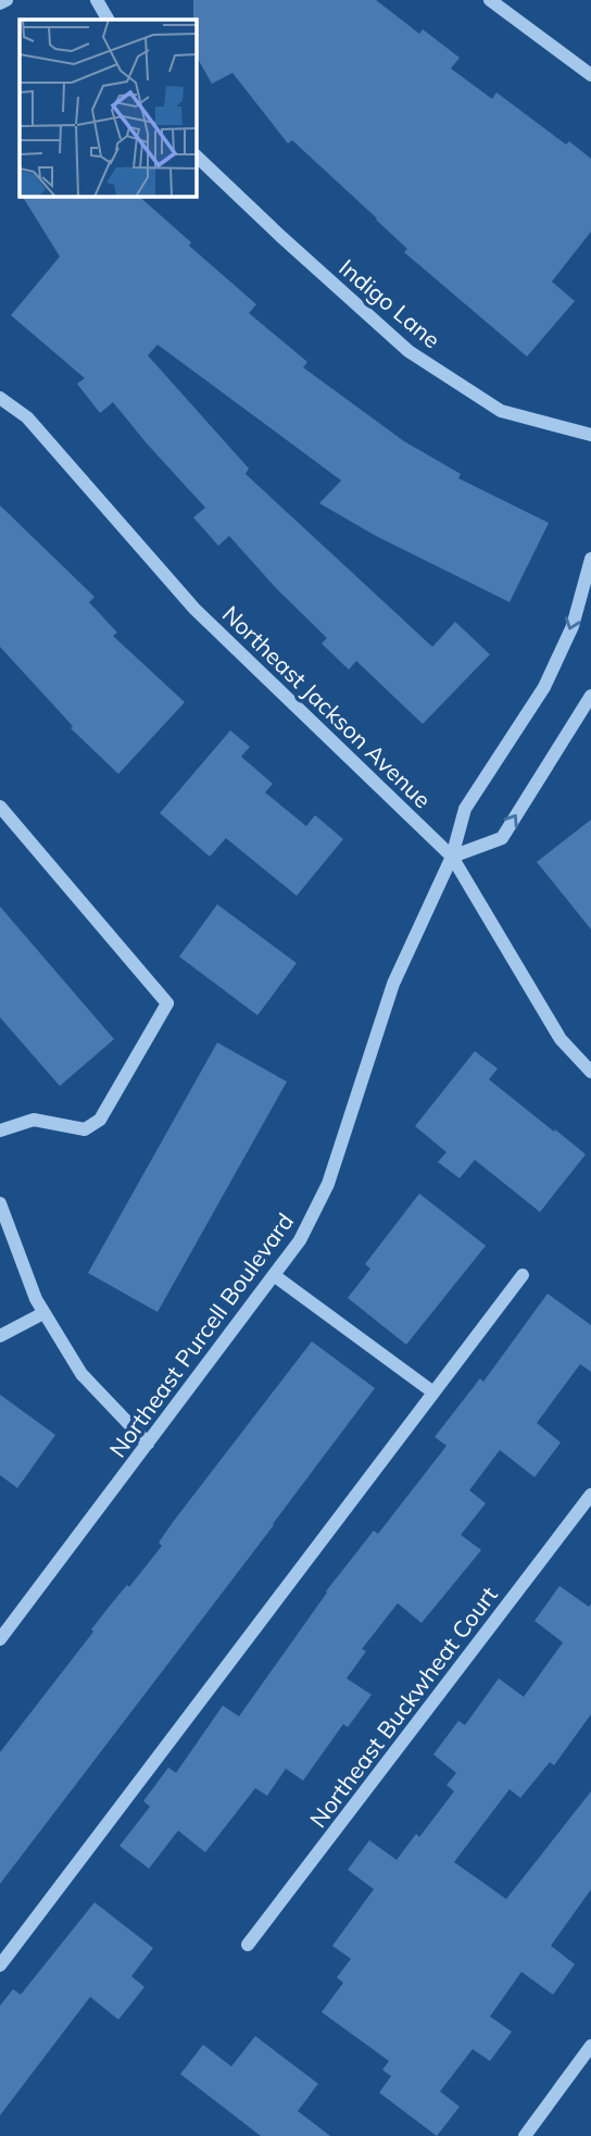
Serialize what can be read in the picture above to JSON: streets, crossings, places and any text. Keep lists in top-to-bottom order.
{
  "streets": {
    "street": [
      "Indigo Lane",
      "Northeast Jackson Avenue",
      "Northeast Purcell Boulevard",
      "Northeast Buckwheat Court"
    ]
  },
  "crossings": [
    ["Northeast Jackson Avenue", "Northeast Purcell Boulevard"]
  ]
}
